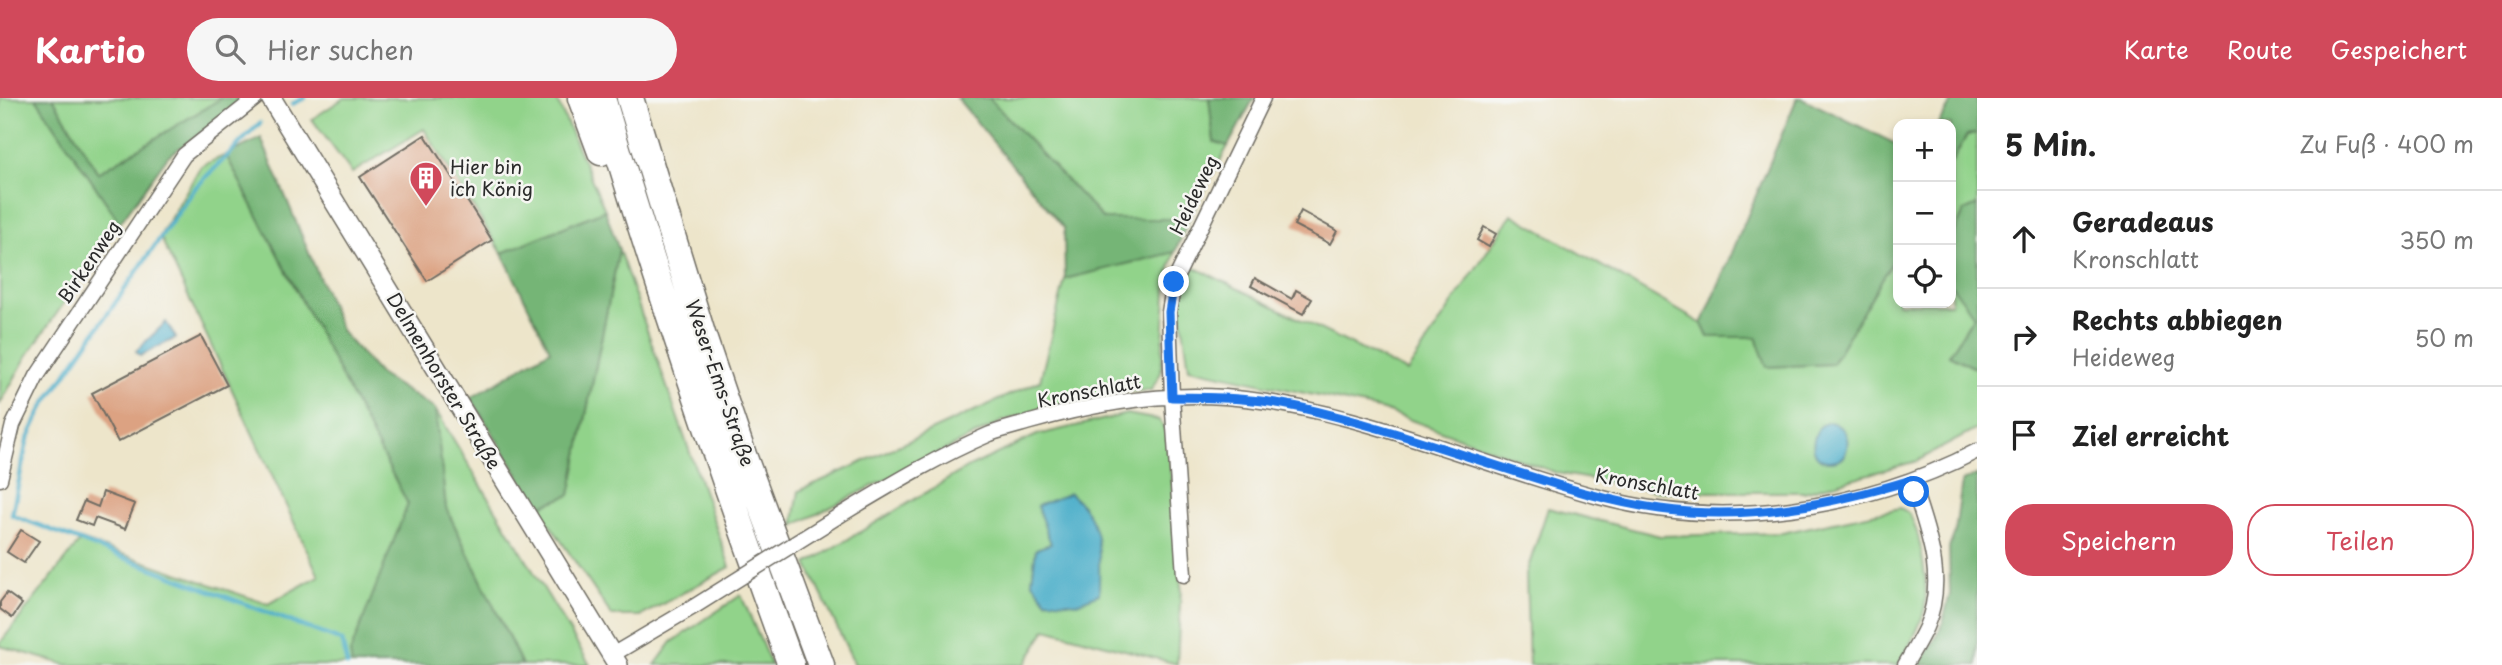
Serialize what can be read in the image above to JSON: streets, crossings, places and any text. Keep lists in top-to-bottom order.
{
  "streets": {
    "highway": ["Weser-Ems-Straße"],
    "street": [
      "Heideweg",
      "Birkenweg",
      "Delmenhorster Straße",
      "Kronschlatt"
    ]
  },
  "crossings": [
    ["Heideweg", "Kronschlatt"],
    ["Delmenhorster Straße", "Kronschlatt"]
  ],
  "places": {
    "building": ["Hier bin ich König"]
  },
  "page": {
    "header": "Kartio",
    "search": "Hier suchen",
    "nav": ["Karte", "Route", "Gespeichert"],
    "heading": ["5 Min.", "Zu Fuß · 400 m"],
    "map_buttons": ["+", "−"],
    "list": [
      ["Geradeaus", "Kronschlatt", "350 m"],
      ["Rechts abbiegen", "Heideweg", "50 m"],
      "Ziel erreicht"
    ],
    "buttons": ["Speichern", "Teilen"]
  }
}
